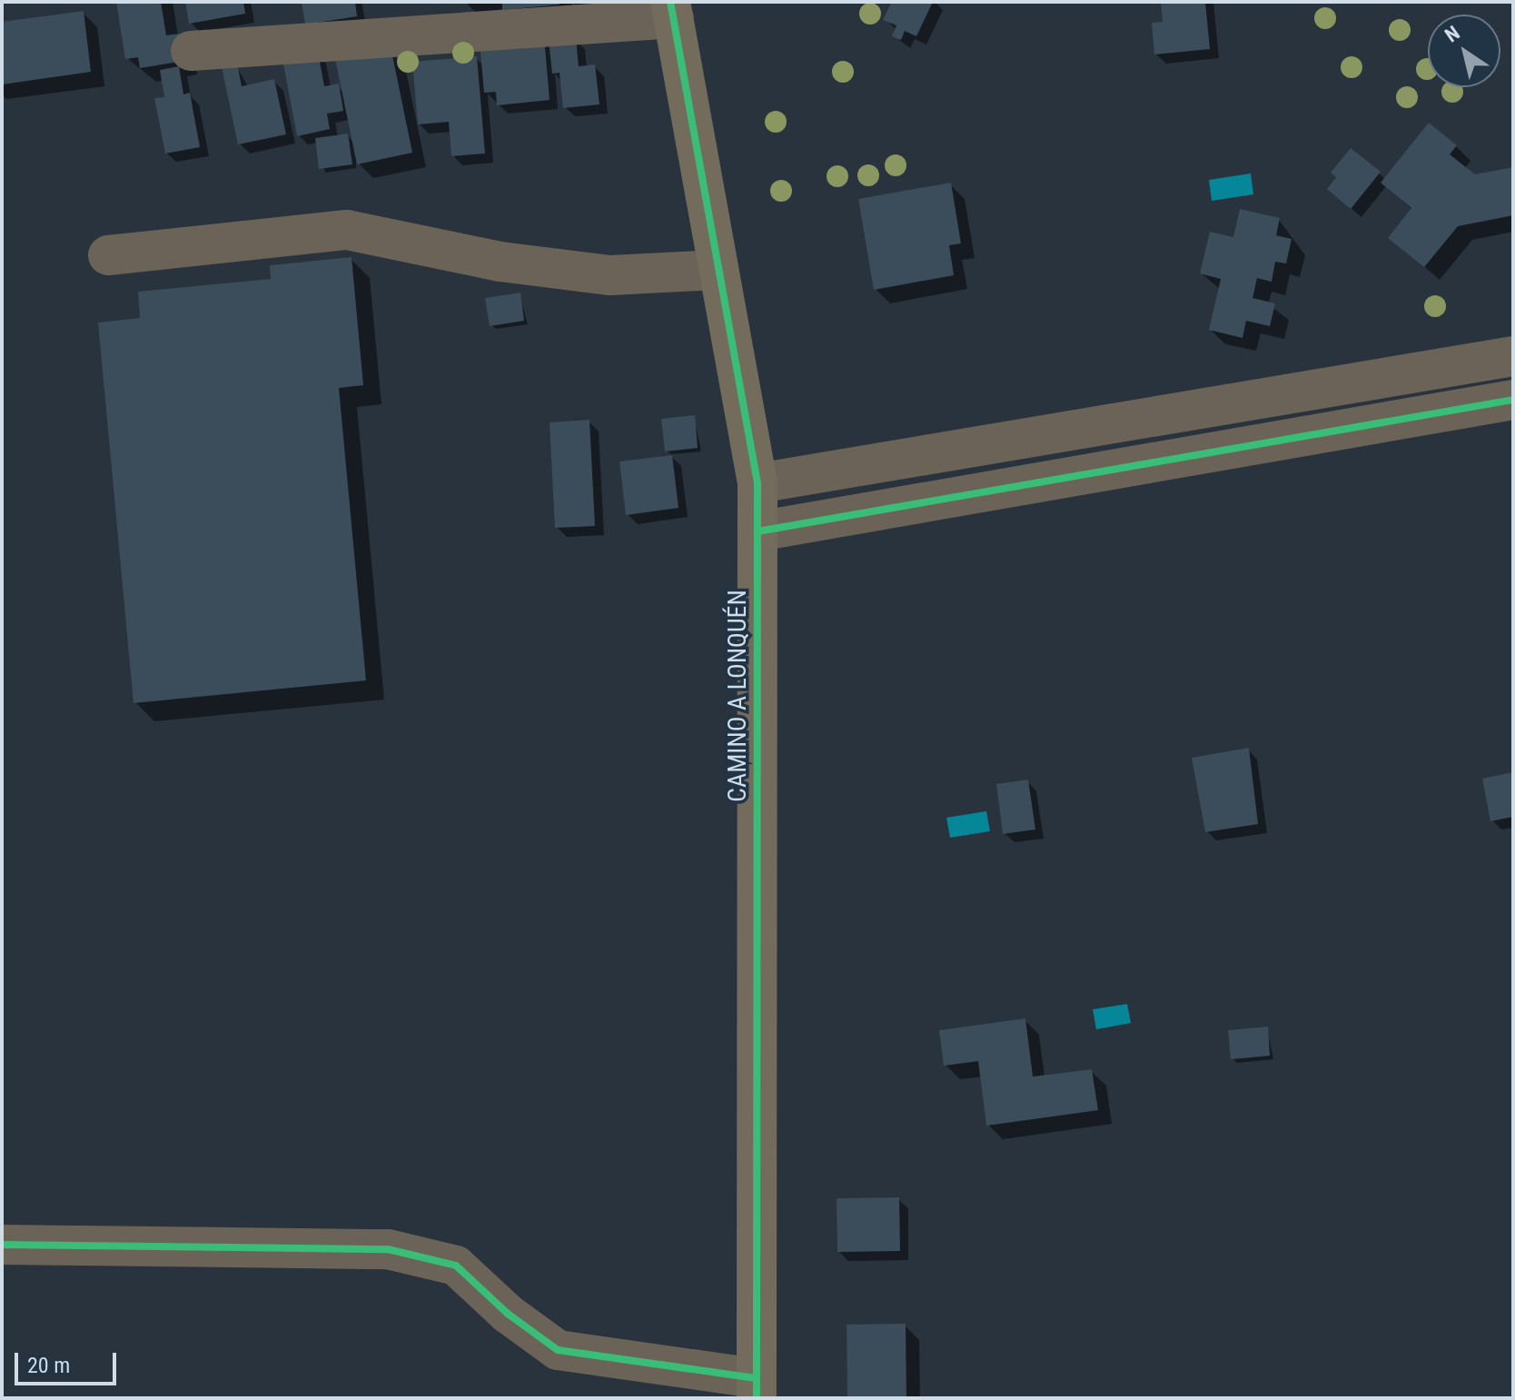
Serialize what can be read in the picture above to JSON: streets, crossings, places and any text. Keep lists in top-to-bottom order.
{
  "streets": {
    "main road": ["CAMINO A LONQUÉN"]
  },
  "scale_bar": "20 m",
  "north": "top left"
}
